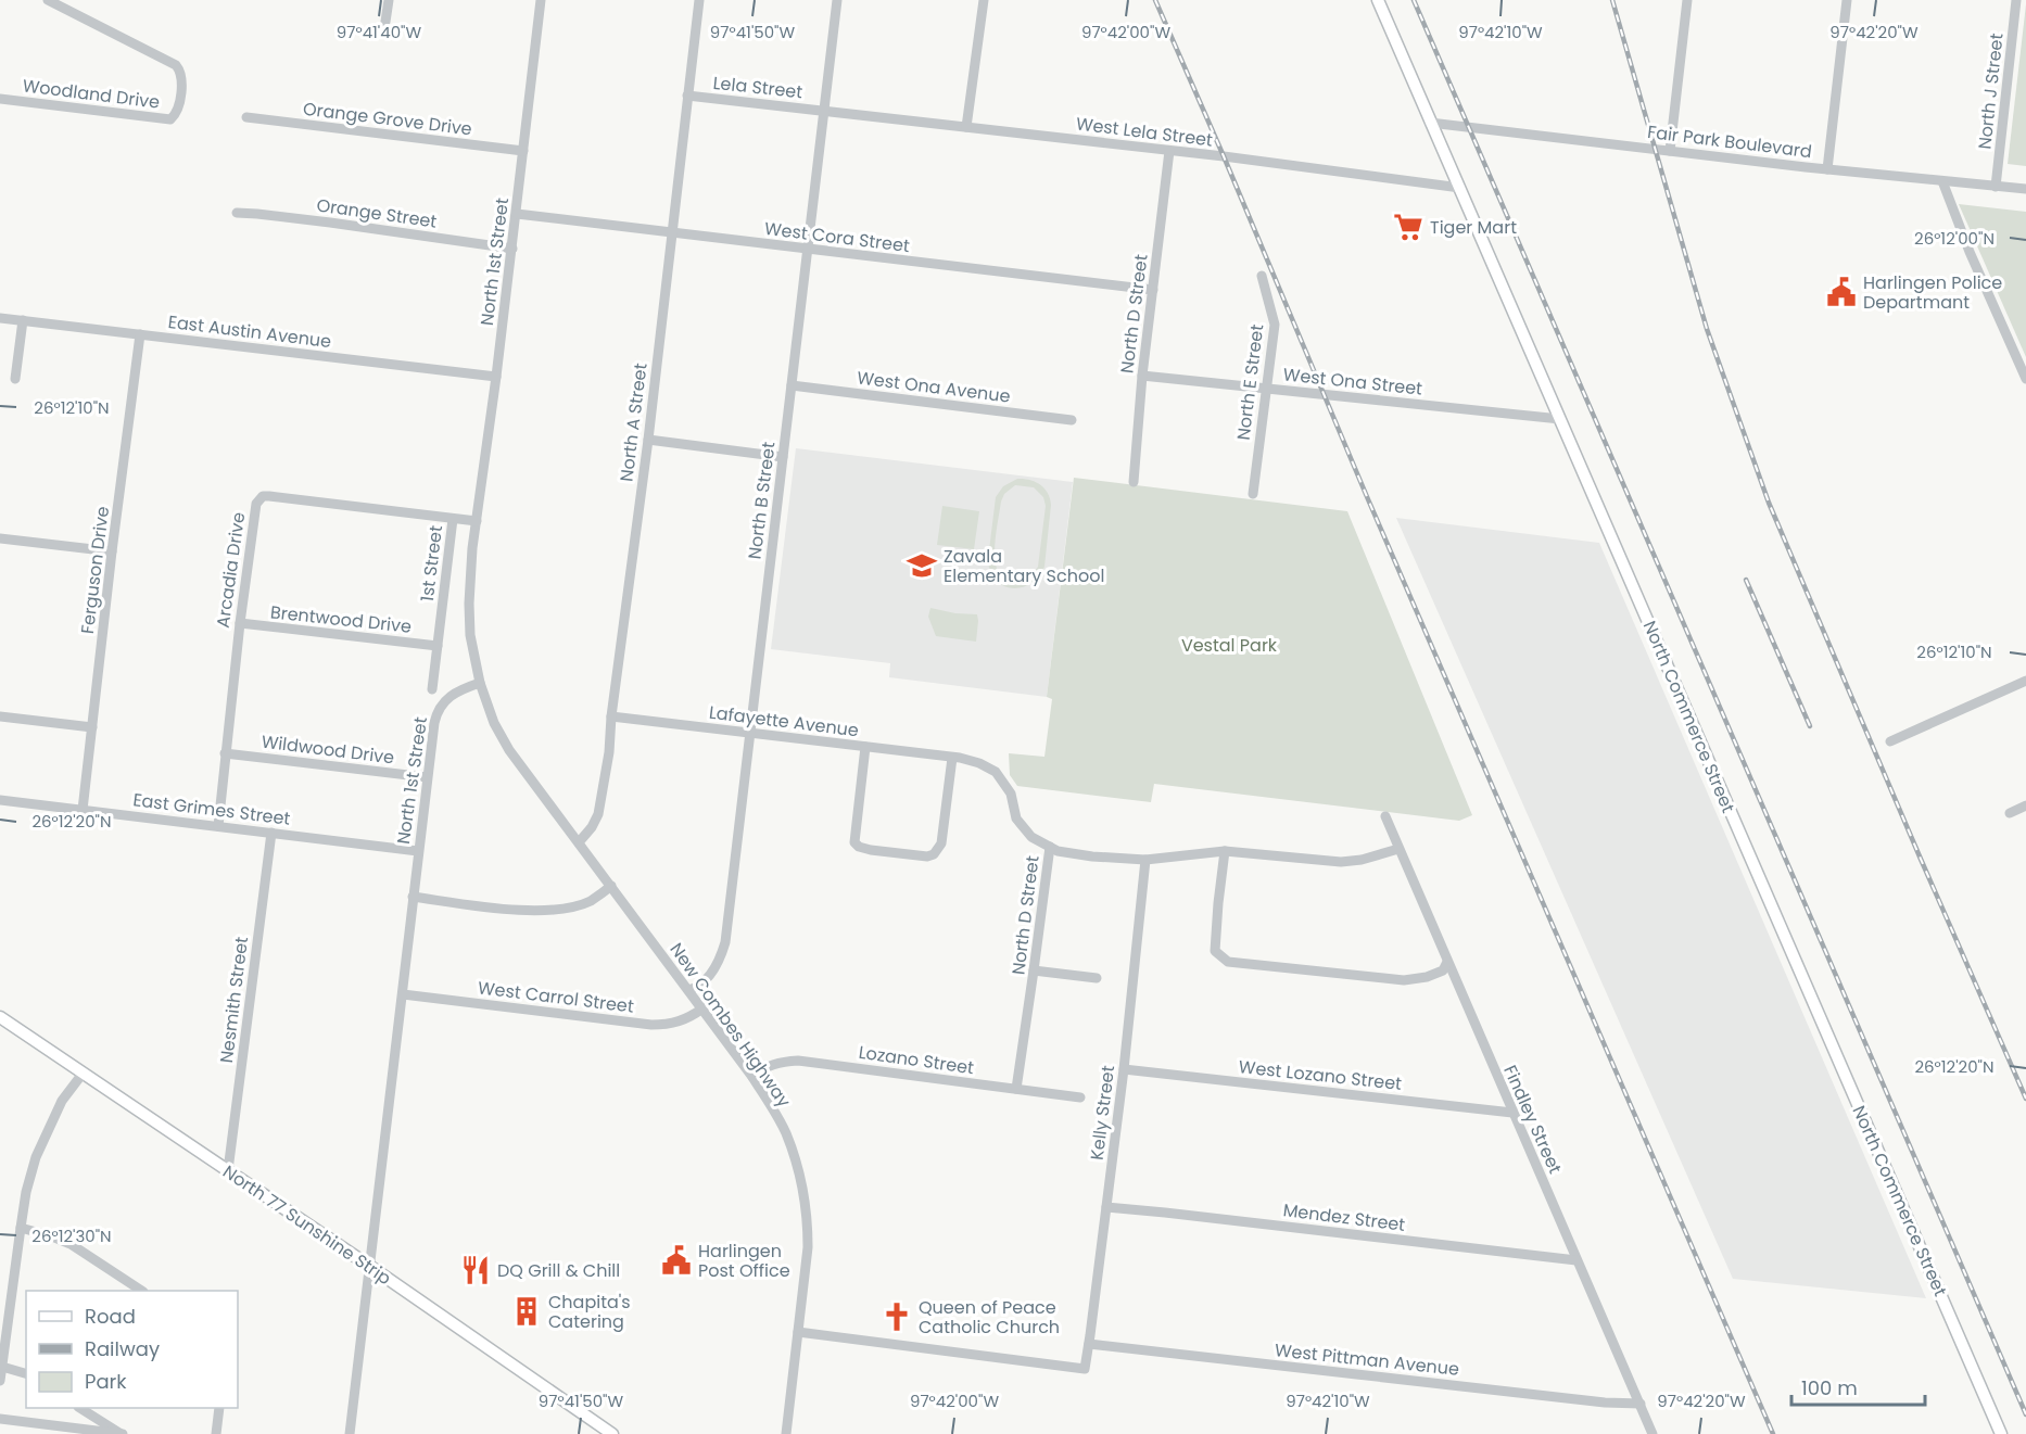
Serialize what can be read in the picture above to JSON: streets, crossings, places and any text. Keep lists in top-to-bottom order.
{
  "streets": {
    "main road": ["North Commerce Street", "North 77 Sunshine Strip"],
    "street": [
      "Lela Street",
      "North J Street",
      "Woodland Drive",
      "Orange Grove Drive",
      "West Lela Street",
      "Fair Park Boulevard",
      "Orange Street",
      "West Cora Street",
      "North 1st Street",
      "North D Street",
      "East Austin Avenue",
      "West Ona Street",
      "North E Street",
      "West Ona Avenue",
      "North A Street",
      "North B Street",
      "1st Street",
      "Ferguson Drive",
      "Arcadia Drive",
      "Brentwood Drive",
      "Lafayette Avenue",
      "Wildwood Drive",
      "East Grimes Street",
      "West Carrol Street",
      "Nesmith Street",
      "New Combes Highway",
      "Lozano Street",
      "West Lozano Street",
      "Kelly Street",
      "Findley Street",
      "Mendez Street",
      "West Pittman Avenue"
    ]
  },
  "crossings": [
    ["Lela Street", "West Lela Street"],
    ["Lela Street", "North A Street"],
    ["Lela Street", "North B Street"],
    ["North J Street", "Fair Park Boulevard"],
    ["Orange Grove Drive", "North 1st Street"],
    ["West Lela Street", "North D Street"],
    ["West Lela Street", "North B Street"],
    ["West Lela Street", "North Commerce Street"],
    ["Fair Park Boulevard", "North Commerce Street"],
    ["Orange Street", "North 1st Street"],
    ["West Cora Street", "North 1st Street"],
    ["West Cora Street", "North D Street"],
    ["West Cora Street", "North A Street"],
    ["West Cora Street", "North B Street"],
    ["North 1st Street", "East Austin Avenue"],
    ["North 1st Street", "Arcadia Drive"],
    ["North 1st Street", "Wildwood Drive"],
    ["North 1st Street", "East Grimes Street"],
    ["North 1st Street", "West Carrol Street"],
    ["North 1st Street", "New Combes Highway"],
    ["North 1st Street", "North 77 Sunshine Strip"],
    ["North D Street", "West Ona Street"],
    ["North D Street", "Lafayette Avenue"],
    ["North D Street", "Lozano Street"],
    ["East Austin Avenue", "Ferguson Drive"],
    ["West Ona Street", "North E Street"],
    ["West Ona Street", "North Commerce Street"],
    ["West Ona Avenue", "North B Street"],
    ["North A Street", "Lafayette Avenue"],
    ["North A Street", "New Combes Highway"],
    ["North B Street", "Lafayette Avenue"],
    ["North B Street", "New Combes Highway"],
    ["1st Street", "Arcadia Drive"],
    ["1st Street", "Brentwood Drive"],
    ["Ferguson Drive", "East Grimes Street"],
    ["Arcadia Drive", "Brentwood Drive"],
    ["Arcadia Drive", "Wildwood Drive"],
    ["Arcadia Drive", "East Grimes Street"],
    ["East Grimes Street", "Nesmith Street"],
    ["West Carrol Street", "New Combes Highway"],
    ["Nesmith Street", "North 77 Sunshine Strip"],
    ["New Combes Highway", "Lozano Street"],
    ["New Combes Highway", "Kelly Street"],
    ["West Lozano Street", "Kelly Street"],
    ["West Lozano Street", "Findley Street"],
    ["Kelly Street", "Mendez Street"],
    ["Kelly Street", "West Pittman Avenue"],
    ["Findley Street", "Mendez Street"],
    ["Findley Street", "West Pittman Avenue"]
  ],
  "parks": ["Vestal Park"],
  "places": {
    "supermarket": ["Tiger Mart"],
    "public building": ["Harlingen Police Departmant", "Harlingen Post Office"],
    "school or university": ["Zavala Elementary School"],
    "restaurant": ["DQ Grill & Chill"],
    "building": ["Chapita's Catering"],
    "church": ["Queen of Peace Catholic Church"]
  },
  "legend": ["Road", "Railway", "Park"],
  "scale_bar": "100 m",
  "coordinates": [
    "97°41'40\"W",
    "97°41'50\"W",
    "97°42'00\"W",
    "97°42'10\"W",
    "97°42'20\"W",
    "26°12'00\"N",
    "26°12'10\"N",
    "26°12'20\"N",
    "26°12'30\"N"
  ]
}
